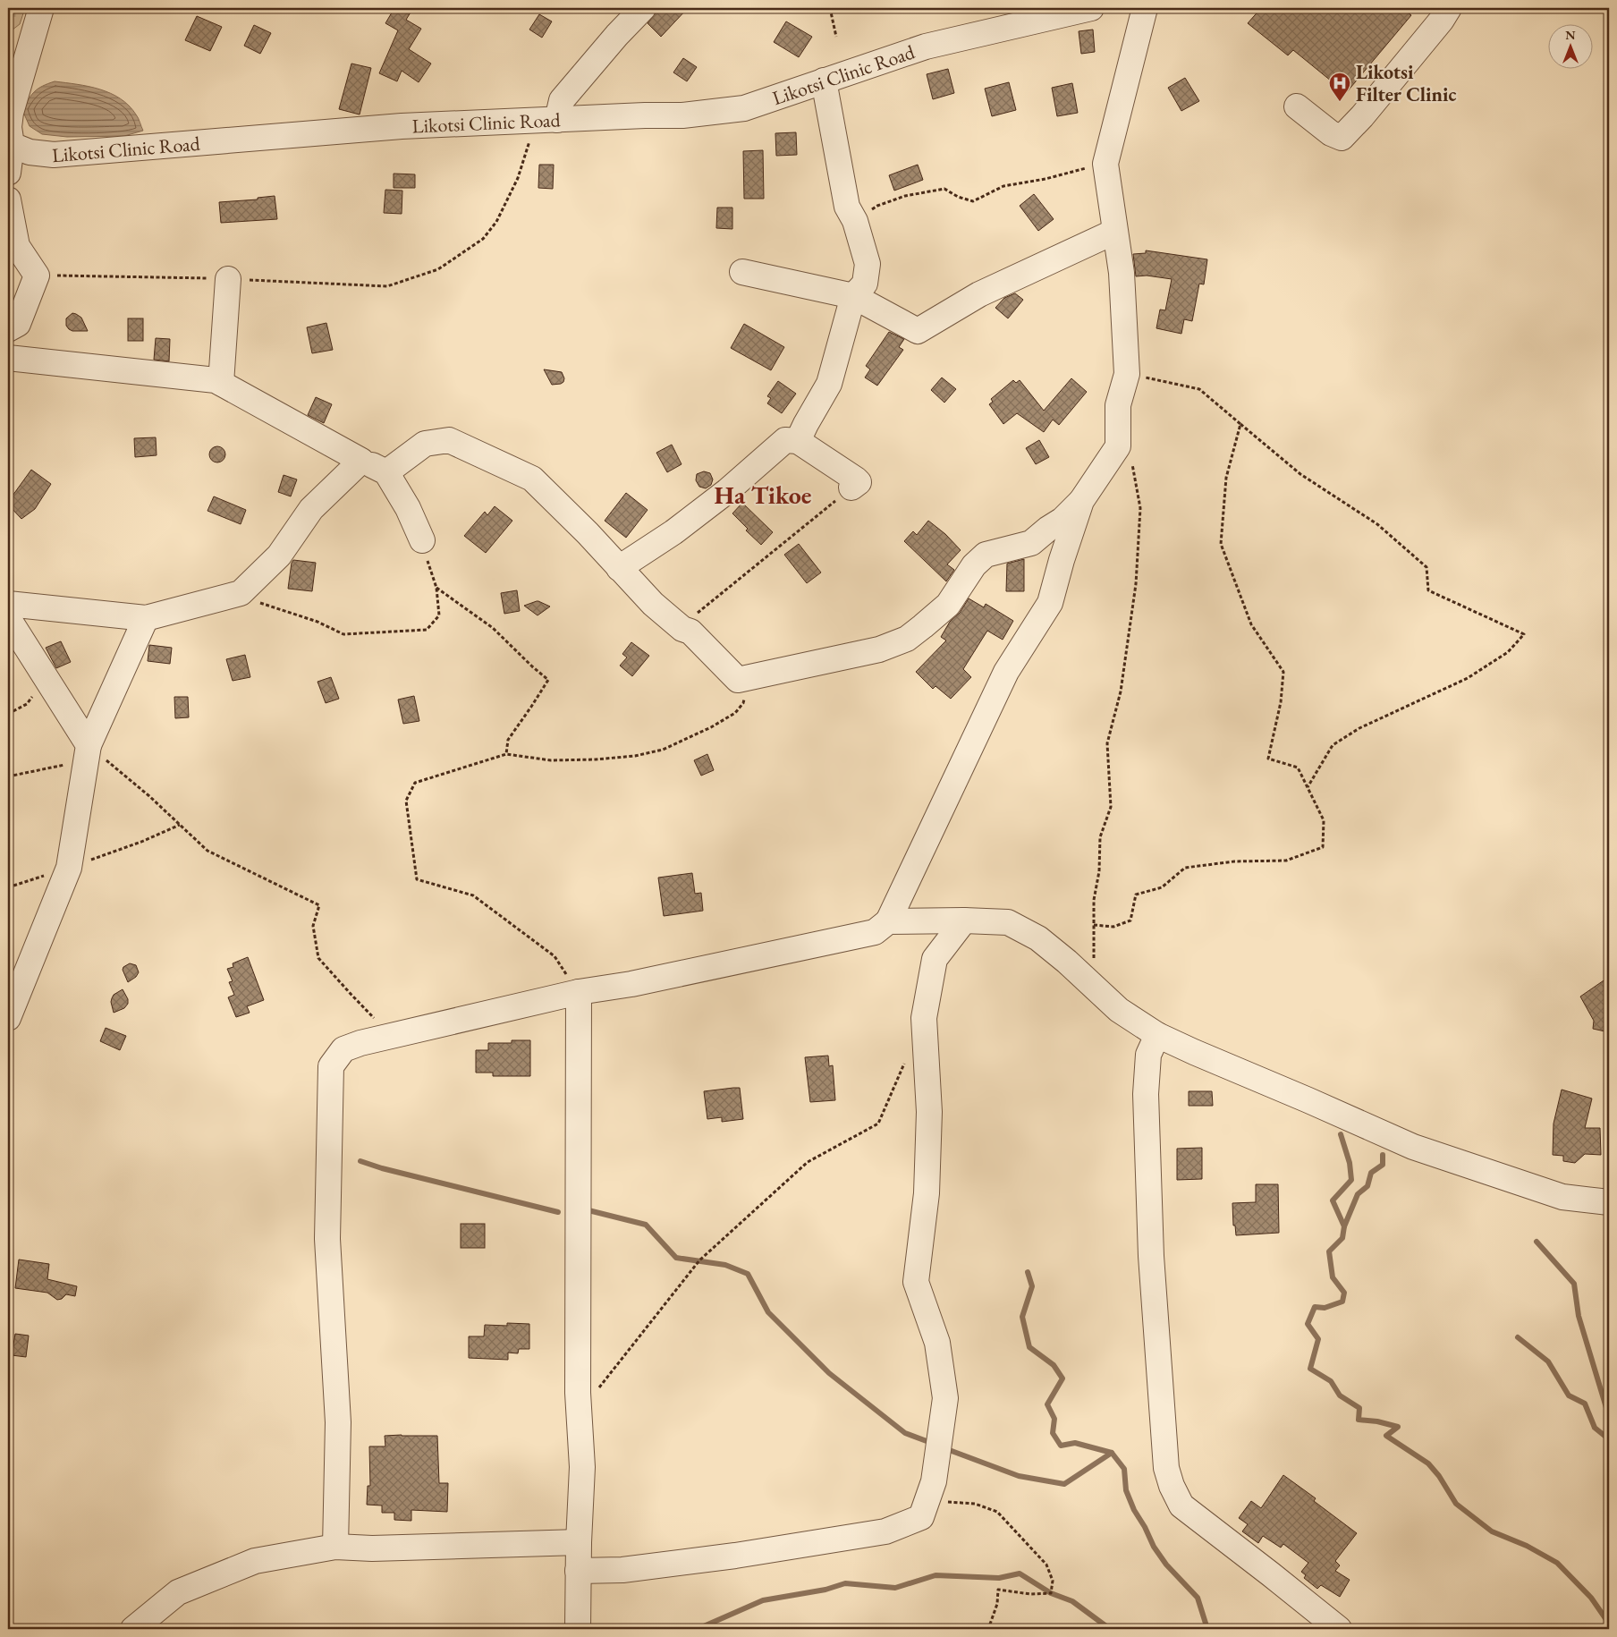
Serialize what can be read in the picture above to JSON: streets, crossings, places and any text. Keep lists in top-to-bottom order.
{
  "streets": {
    "street": ["Likotsi Clinic Road"]
  },
  "districts": ["Ha Tikoe"],
  "places": {
    "hospital": ["Likotsi Filter Clinic"]
  },
  "north": "top"
}
